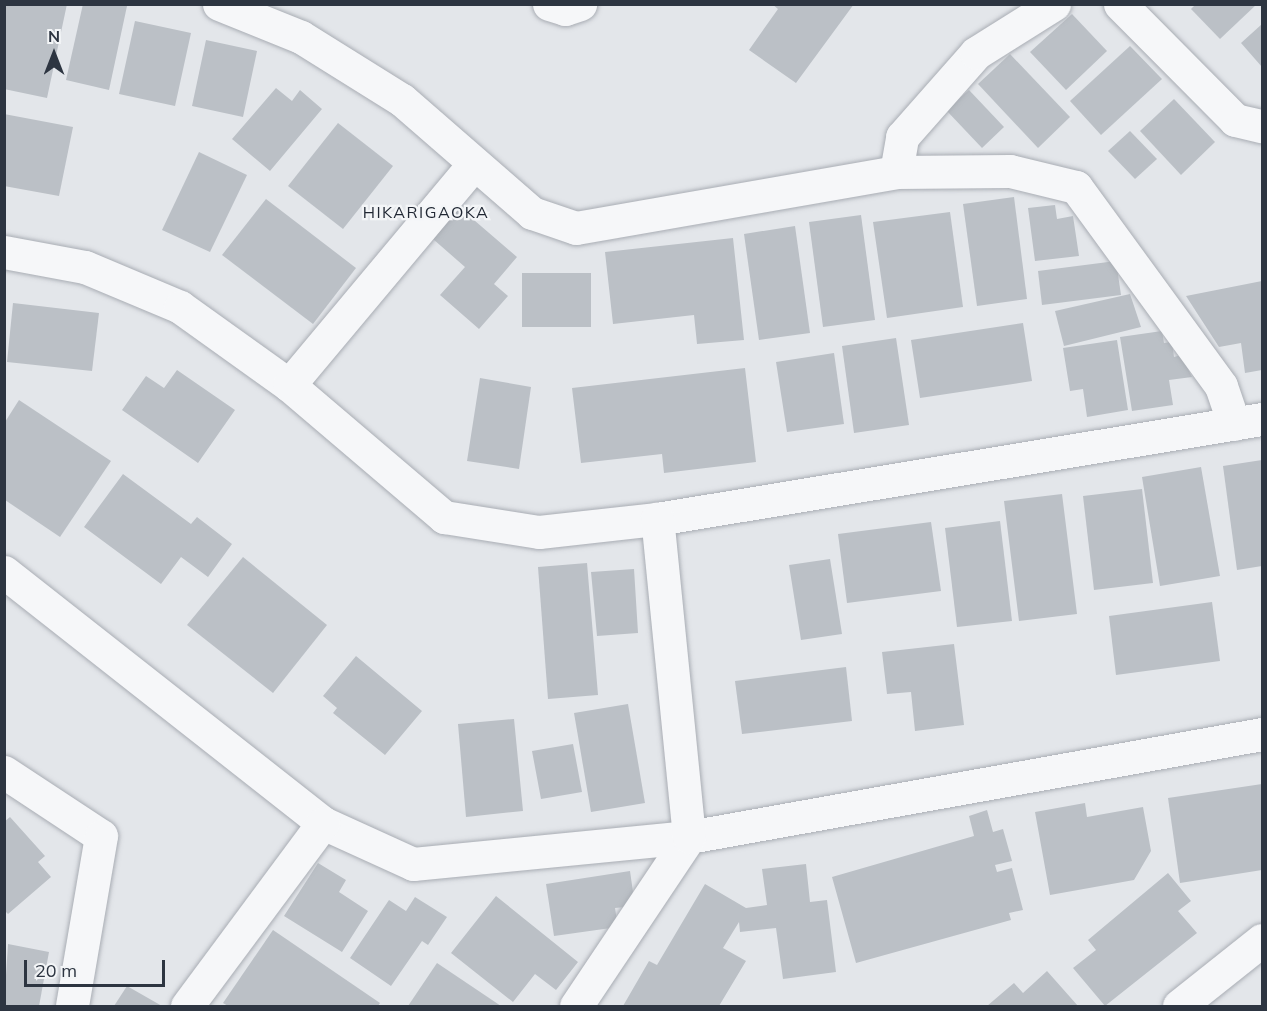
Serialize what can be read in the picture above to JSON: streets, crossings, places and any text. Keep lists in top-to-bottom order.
{
  "districts": ["HIKARIGAOKA"],
  "scale_bar": "20 m",
  "north": "top"
}
